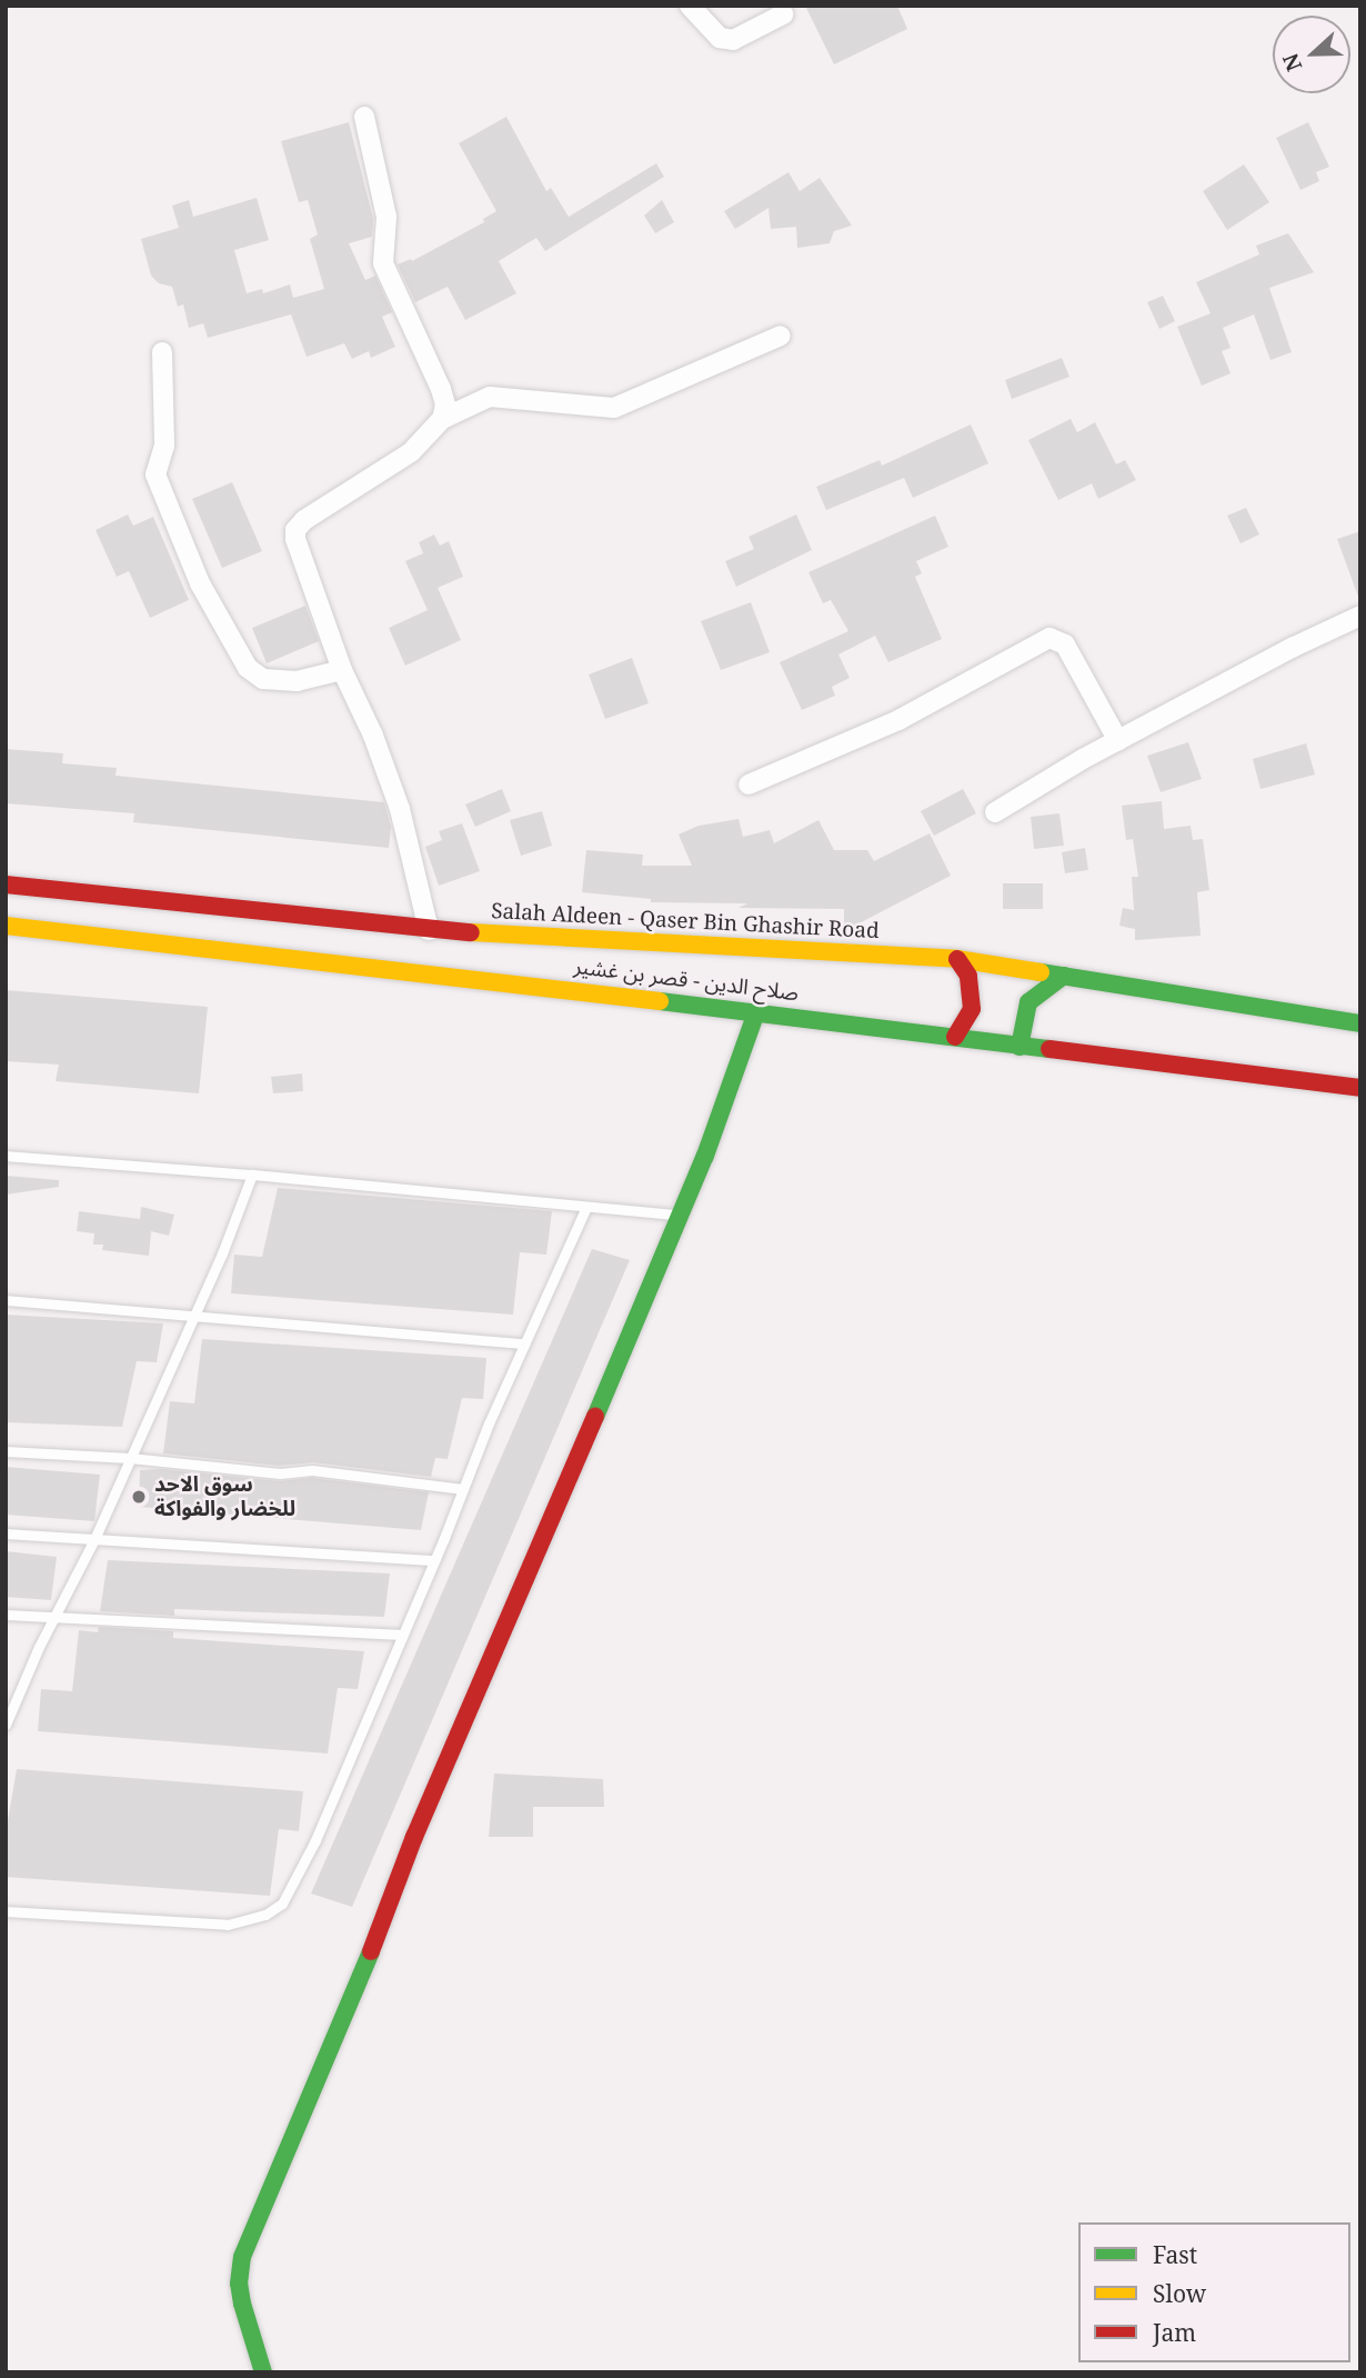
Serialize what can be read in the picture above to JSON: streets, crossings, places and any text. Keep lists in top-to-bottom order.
{
  "streets": {
    "main road": ["Salah Aldeen - Qaser Bin Ghashir Road", "صلاح الدين - قصر بن غشير"]
  },
  "places": ["سوق الاحد للخضار والفواكة"],
  "legend": ["Fast", "Slow", "Jam"],
  "north": "left"
}
